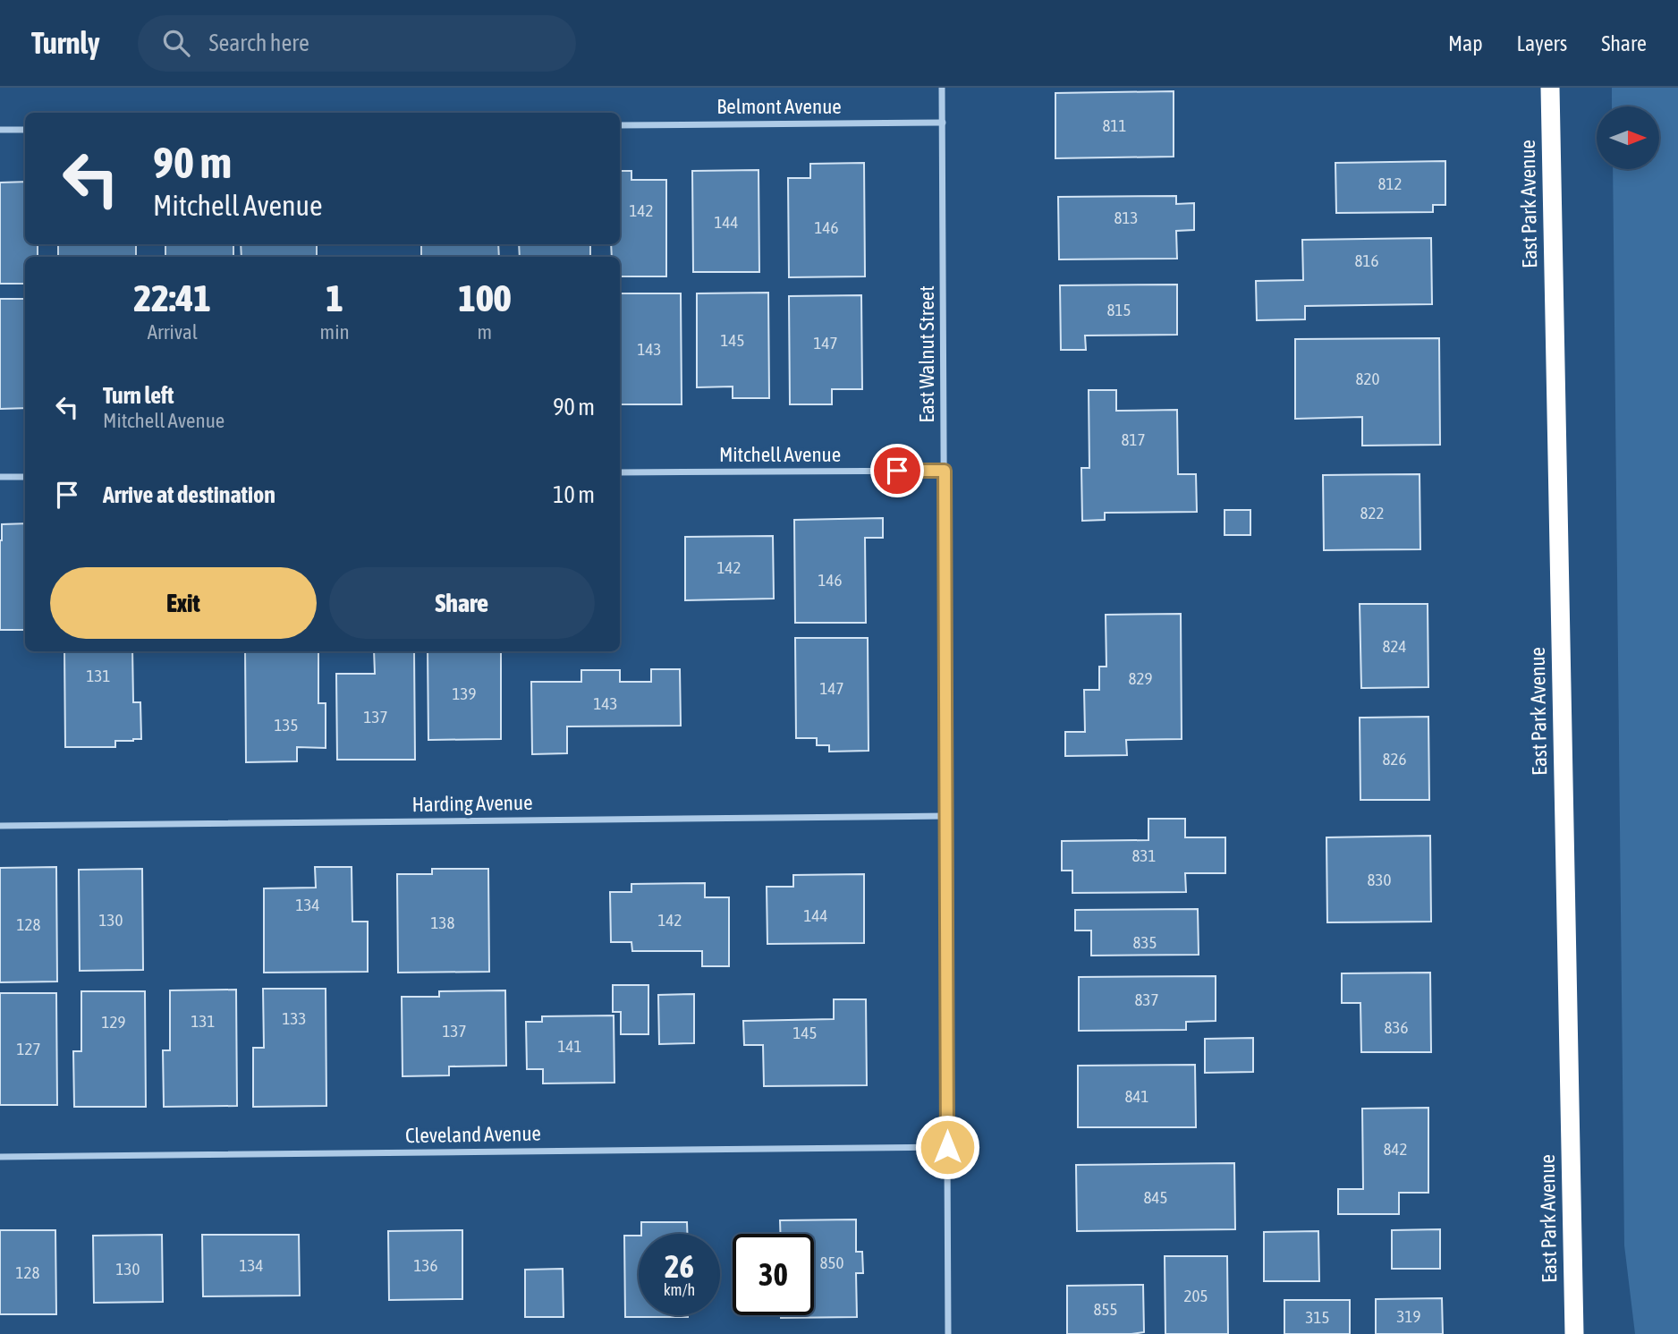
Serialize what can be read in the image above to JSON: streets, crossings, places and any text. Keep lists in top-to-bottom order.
{
  "streets": {
    "highway": ["East Park Avenue"],
    "street": [
      "Belmont Avenue",
      "East Walnut Street",
      "Mitchell Avenue",
      "Harding Avenue",
      "Cleveland Avenue"
    ]
  },
  "crossings": [
    ["Belmont Avenue", "East Walnut Street"],
    ["East Walnut Street", "Mitchell Avenue"],
    ["East Walnut Street", "Harding Avenue"],
    ["East Walnut Street", "Cleveland Avenue"]
  ],
  "house_numbers": [
    "811",
    "812",
    "142",
    "813",
    "144",
    "146",
    "816",
    "815",
    "145",
    "147",
    "143",
    "820",
    "817",
    "822",
    "142",
    "146",
    "824",
    "131",
    "829",
    "147",
    "139",
    "143",
    "137",
    "135",
    "826",
    "831",
    "830",
    "134",
    "144",
    "130",
    "142",
    "138",
    "128",
    "835",
    "837",
    "133",
    "131",
    "129",
    "836",
    "137",
    "145",
    "141",
    "127",
    "841",
    "842",
    "845",
    "850",
    "134",
    "136",
    "130",
    "128",
    "205",
    "855",
    "319",
    "315"
  ],
  "north": "right",
  "page": {
    "header": "Turnly",
    "search": "Search here",
    "nav": ["Map", "Layers", "Share"],
    "turn": ["90 m", "Mitchell Avenue"],
    "eta": [
      "22:41",
      "Arrival",
      "1",
      "min",
      "100",
      "m"
    ],
    "list": [
      {
        "name": "Turn left",
        "note": "Mitchell Avenue",
        "value": "90 m"
      },
      {
        "name": "Arrive at destination",
        "value": "10 m"
      }
    ],
    "buttons": ["Exit", "Share"],
    "speed": "26 km/h",
    "limit": "30"
  }
}
